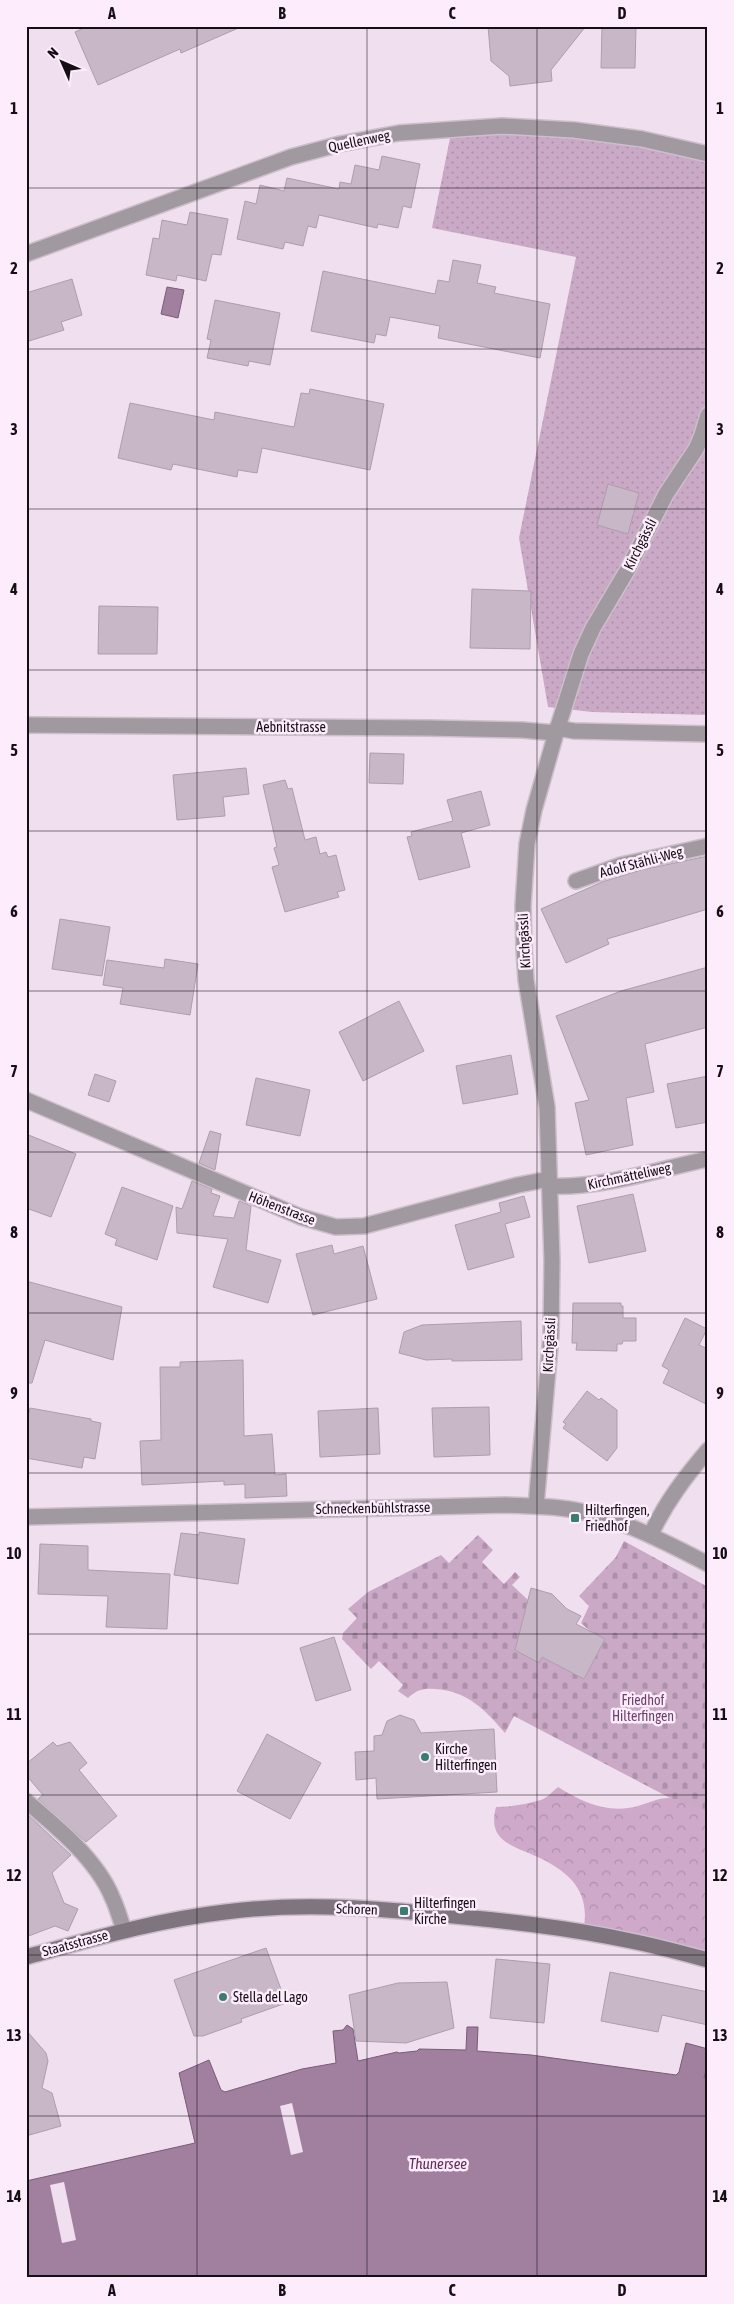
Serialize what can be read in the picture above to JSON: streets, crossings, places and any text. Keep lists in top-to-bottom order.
{
  "streets": {
    "main road": ["Schoren", "Staatsstrasse"],
    "street": [
      "Quellenweg",
      "Kirchgässli",
      "Aebnitstrasse",
      "Adolf Stähli-Weg",
      "Kirchmätteliweg",
      "Höhenstrasse",
      "Schneckenbühlstrasse"
    ]
  },
  "crossings": [
    ["Kirchgässli", "Aebnitstrasse"],
    ["Kirchgässli", "Kirchmätteliweg"],
    ["Kirchgässli", "Höhenstrasse"],
    ["Kirchgässli", "Schneckenbühlstrasse"],
    ["Kirchmätteliweg", "Höhenstrasse"],
    ["Schoren", "Staatsstrasse"]
  ],
  "water": ["Thunersee"],
  "parks": ["Friedhof Hilterfingen"],
  "places": {
    "transit": ["Hilterfingen, Friedhof", "Hilterfingen Kirche"],
    "other": ["Kirche Hilterfingen", "Stella del Lago"]
  },
  "north": "top left",
  "grid": {
    "columns": [
      "A",
      "B",
      "C",
      "D"
    ],
    "rows": [
      "1",
      "2",
      "3",
      "4",
      "5",
      "6",
      "7",
      "8",
      "9",
      "10",
      "11",
      "12",
      "13",
      "14"
    ]
  }
}
